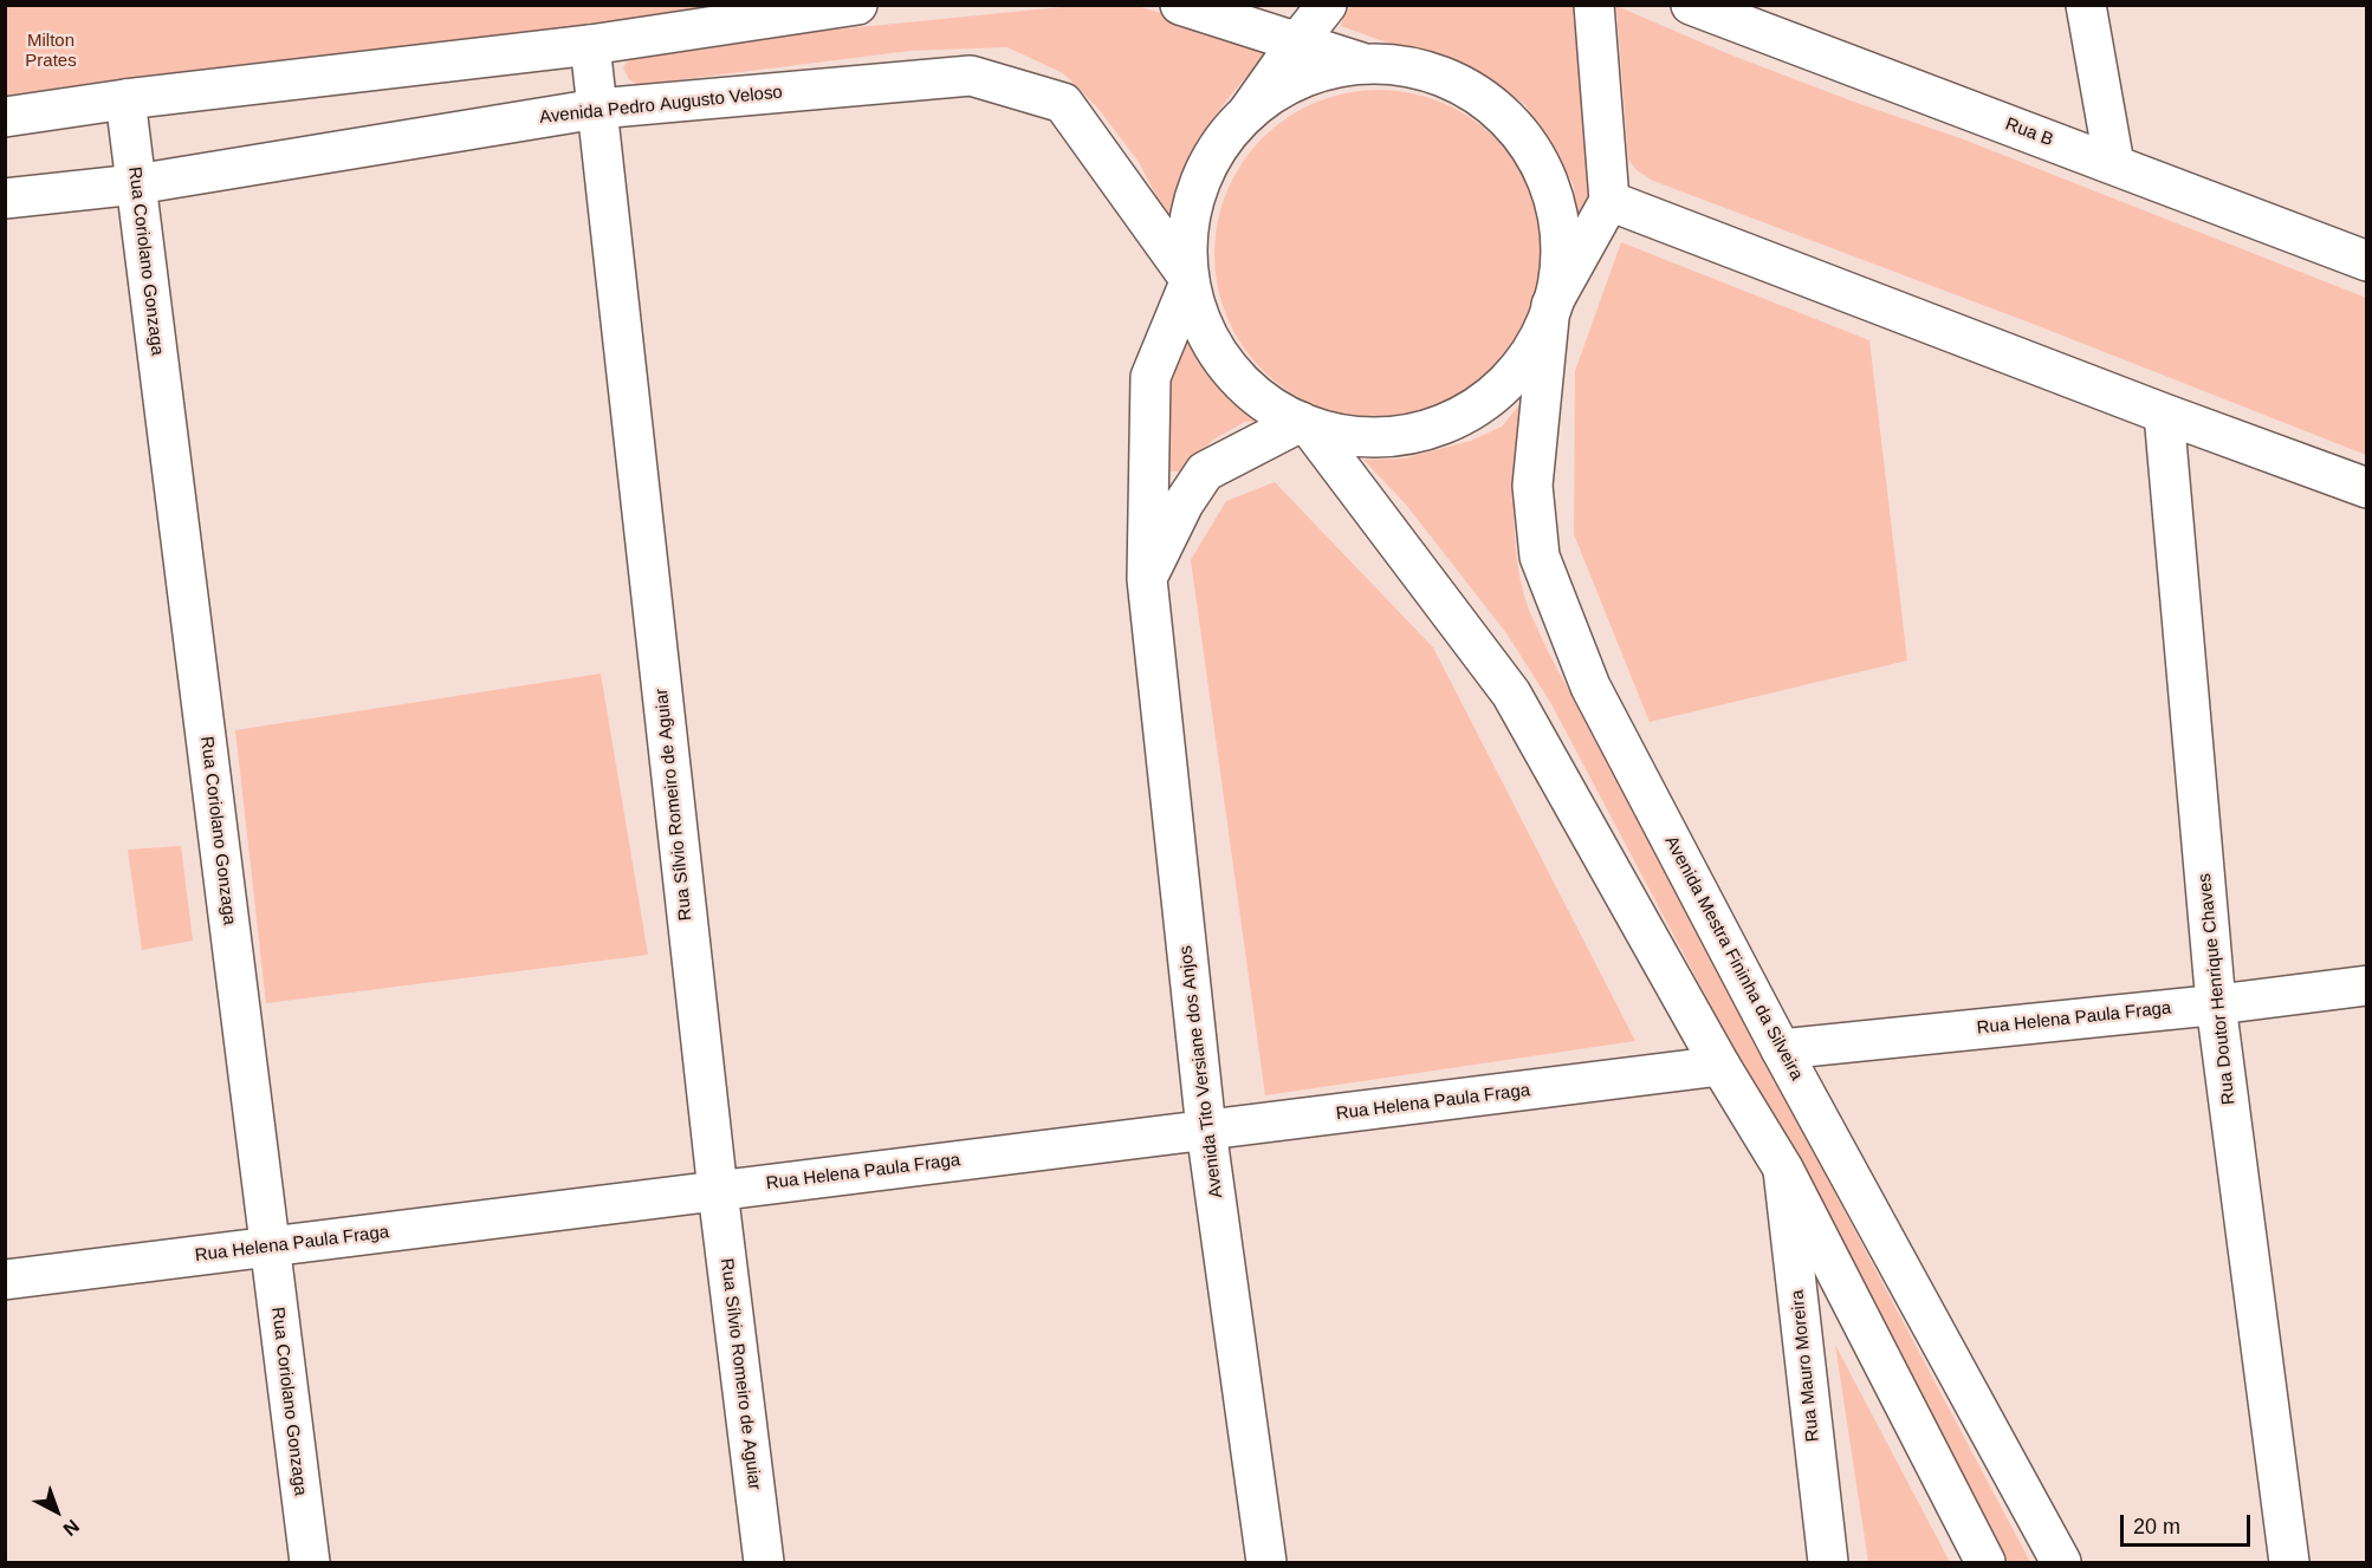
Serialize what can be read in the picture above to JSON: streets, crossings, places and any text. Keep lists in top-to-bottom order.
{
  "streets": {
    "street": [
      "Avenida Pedro Augusto Veloso",
      "Rua B",
      "Rua Coriolano Gonzaga",
      "Rua Sílvio Romeiro de Aguiar",
      "Avenida Mestra Fininha da Silveira",
      "Rua Doutor Henrique Chaves",
      "Rua Helena Paula Fraga",
      "Avenida Tito Versiane dos Anjos",
      "Rua Mauro Moreira"
    ]
  },
  "crossings": [
    ["Avenida Pedro Augusto Veloso", "Rua Coriolano Gonzaga"],
    ["Avenida Pedro Augusto Veloso", "Rua Sílvio Romeiro de Aguiar"],
    ["Avenida Pedro Augusto Veloso", "Avenida Tito Versiane dos Anjos"],
    ["Rua Coriolano Gonzaga", "Rua Helena Paula Fraga"],
    ["Rua Sílvio Romeiro de Aguiar", "Rua Helena Paula Fraga"],
    ["Avenida Mestra Fininha da Silveira", "Rua Helena Paula Fraga"],
    ["Rua Doutor Henrique Chaves", "Rua Helena Paula Fraga"],
    ["Rua Helena Paula Fraga", "Avenida Tito Versiane dos Anjos"]
  ],
  "parks": ["Milton Prates"],
  "scale_bar": "20 m",
  "north": "bottom right"
}
